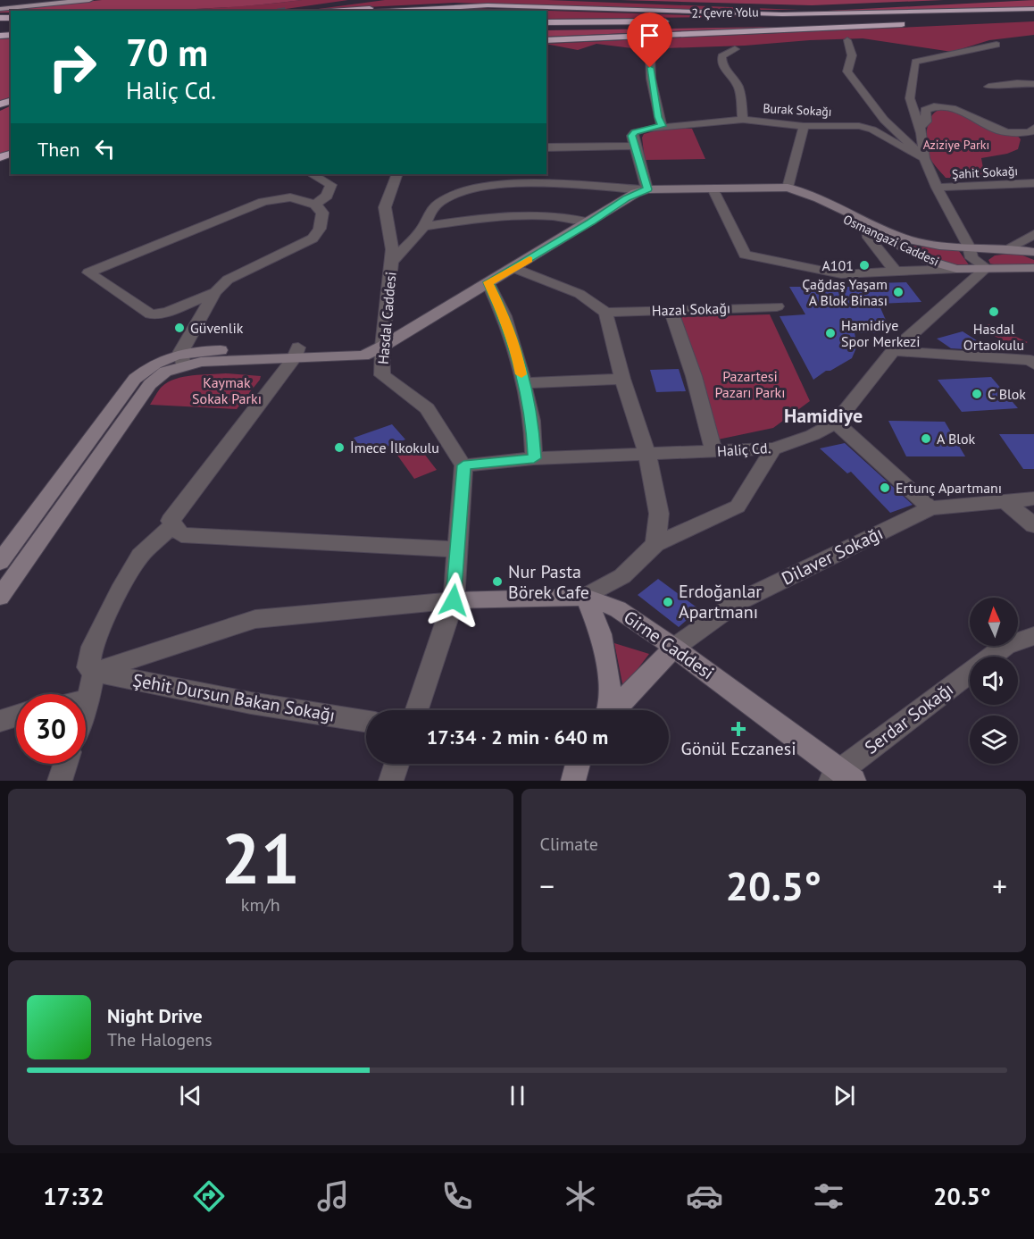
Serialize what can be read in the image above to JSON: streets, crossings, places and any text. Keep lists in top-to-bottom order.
{
  "streets": {
    "highway": ["2. Çevre Yolu"],
    "street": [
      "Burak Sokağı",
      "Şahit Sokağı",
      "Osmangazi Caddesi",
      "Hazal Sokağı",
      "Hasdal Caddesi",
      "Haliç Cd.",
      "Dilaver Sokağı",
      "Girne Caddesi",
      "Şehit Dursun Bakan Sokağı",
      "Serdar Sokağı"
    ]
  },
  "crossings": [
    ["Osmangazi Caddesi", "Haliç Cd."],
    ["Hasdal Caddesi", "Haliç Cd."],
    ["Dilaver Sokağı", "Girne Caddesi"],
    ["Girne Caddesi", "Serdar Sokağı"]
  ],
  "districts": ["Hamidiye"],
  "parks": ["Aziziye Parkı", "Pazartesi Pazarı Parkı", "Kaymak Sokak Parkı"],
  "places": {
    "other": [
      "A101",
      "Çağdaş Yaşam A Blok Binası",
      "Hasdal Ortaokulu",
      "Güvenlik",
      "Hamidiye Spor Merkezi",
      "C Blok",
      "A Blok",
      "İmece İlkokulu",
      "Ertunç Apartmanı",
      "Nur Pasta Börek Cafe",
      "Erdoğanlar Apartmanı"
    ],
    "health": ["Gönül Eczanesi"]
  },
  "north": "top",
  "page": {
    "turn": ["70 m", "Haliç Cd."],
    "then": "Then",
    "limit": "30",
    "trip": "17:34 · 2 min · 640 m",
    "tile": [
      ["21", "km/h"],
      "Climate"
    ],
    "heat": ["−", "20.5°", "+"],
    "song": ["Night Drive", "The Halogens"],
    "tabs": ["17:32", "20.5°"]
  }
}
